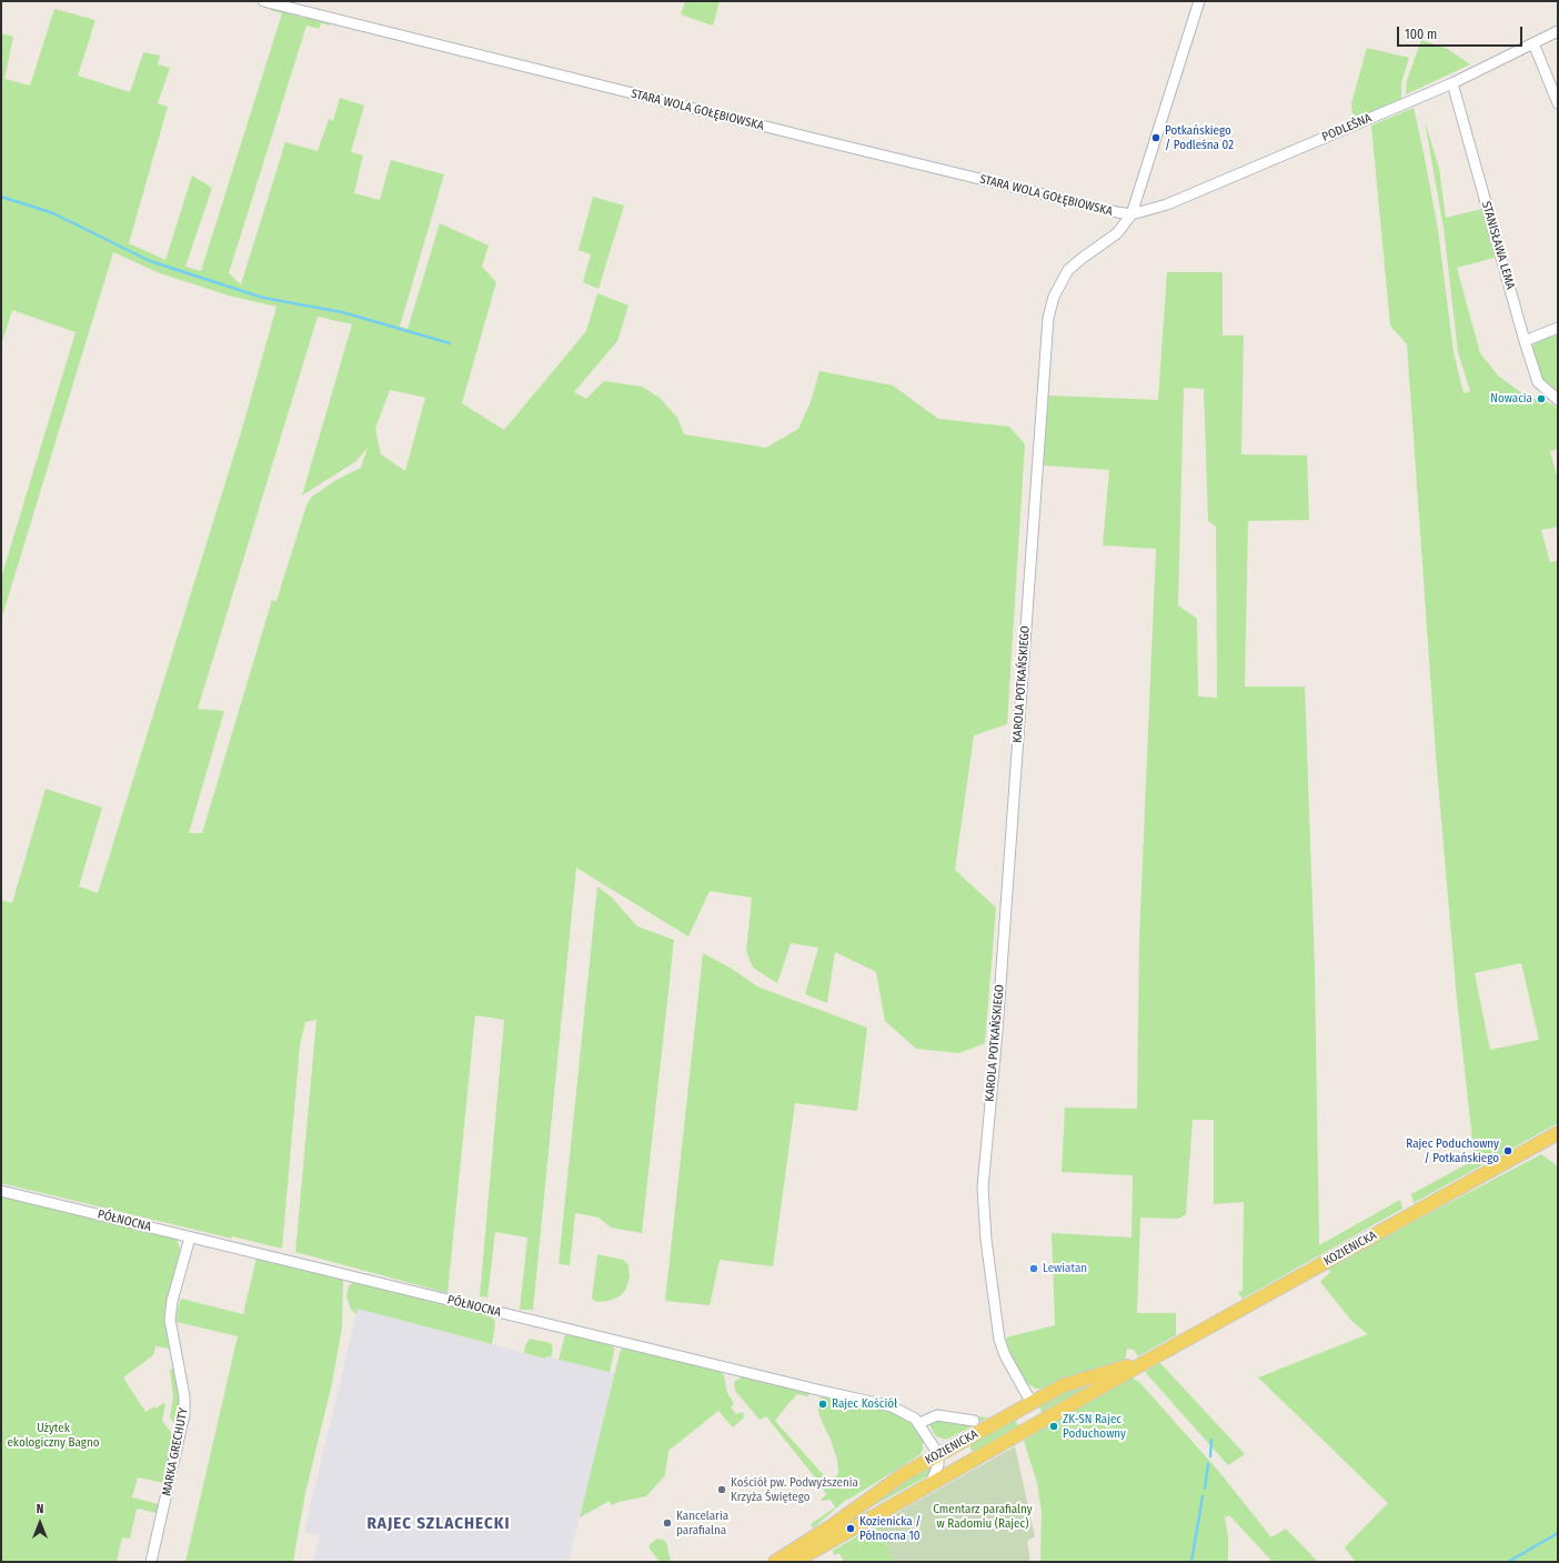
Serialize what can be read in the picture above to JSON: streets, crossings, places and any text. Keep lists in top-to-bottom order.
{
  "streets": {
    "main road": ["KOZIENICKA"],
    "street": [
      "STARA WOLA GOŁĘBIOWSKA",
      "PODLEŚNA",
      "STANISŁAWA LEMA",
      "KAROLA POTKAŃSKIEGO",
      "PÓŁNOCNA",
      "MARKA GRECHUTY"
    ]
  },
  "crossings": [
    ["STARA WOLA GOŁĘBIOWSKA", "PODLEŚNA"],
    ["STARA WOLA GOŁĘBIOWSKA", "KAROLA POTKAŃSKIEGO"],
    ["PODLEŚNA", "STANISŁAWA LEMA"],
    ["PODLEŚNA", "KAROLA POTKAŃSKIEGO"],
    ["KAROLA POTKAŃSKIEGO", "KOZIENICKA"],
    ["PÓŁNOCNA", "KOZIENICKA"],
    ["PÓŁNOCNA", "MARKA GRECHUTY"]
  ],
  "districts": ["RAJEC SZLACHECKI"],
  "parks": ["Użytek ekologiczny Bagno", "Cmentarz parafialny w Radomiu (Rajec)"],
  "places": [
    "Potkańskiego / Podleśna 02",
    "Nowacia",
    "Rajec Poduchowny / Potkańskiego",
    "Lewiatan",
    "Rajec Kościół",
    "ZK-SN Rajec Poduchowny",
    "Kościół pw. Podwyższenia Krzyża Świętego",
    "Kancelaria parafialna",
    "Kozienicka / Północna 10"
  ],
  "scale_bar": "100 m",
  "north": "top"
}
